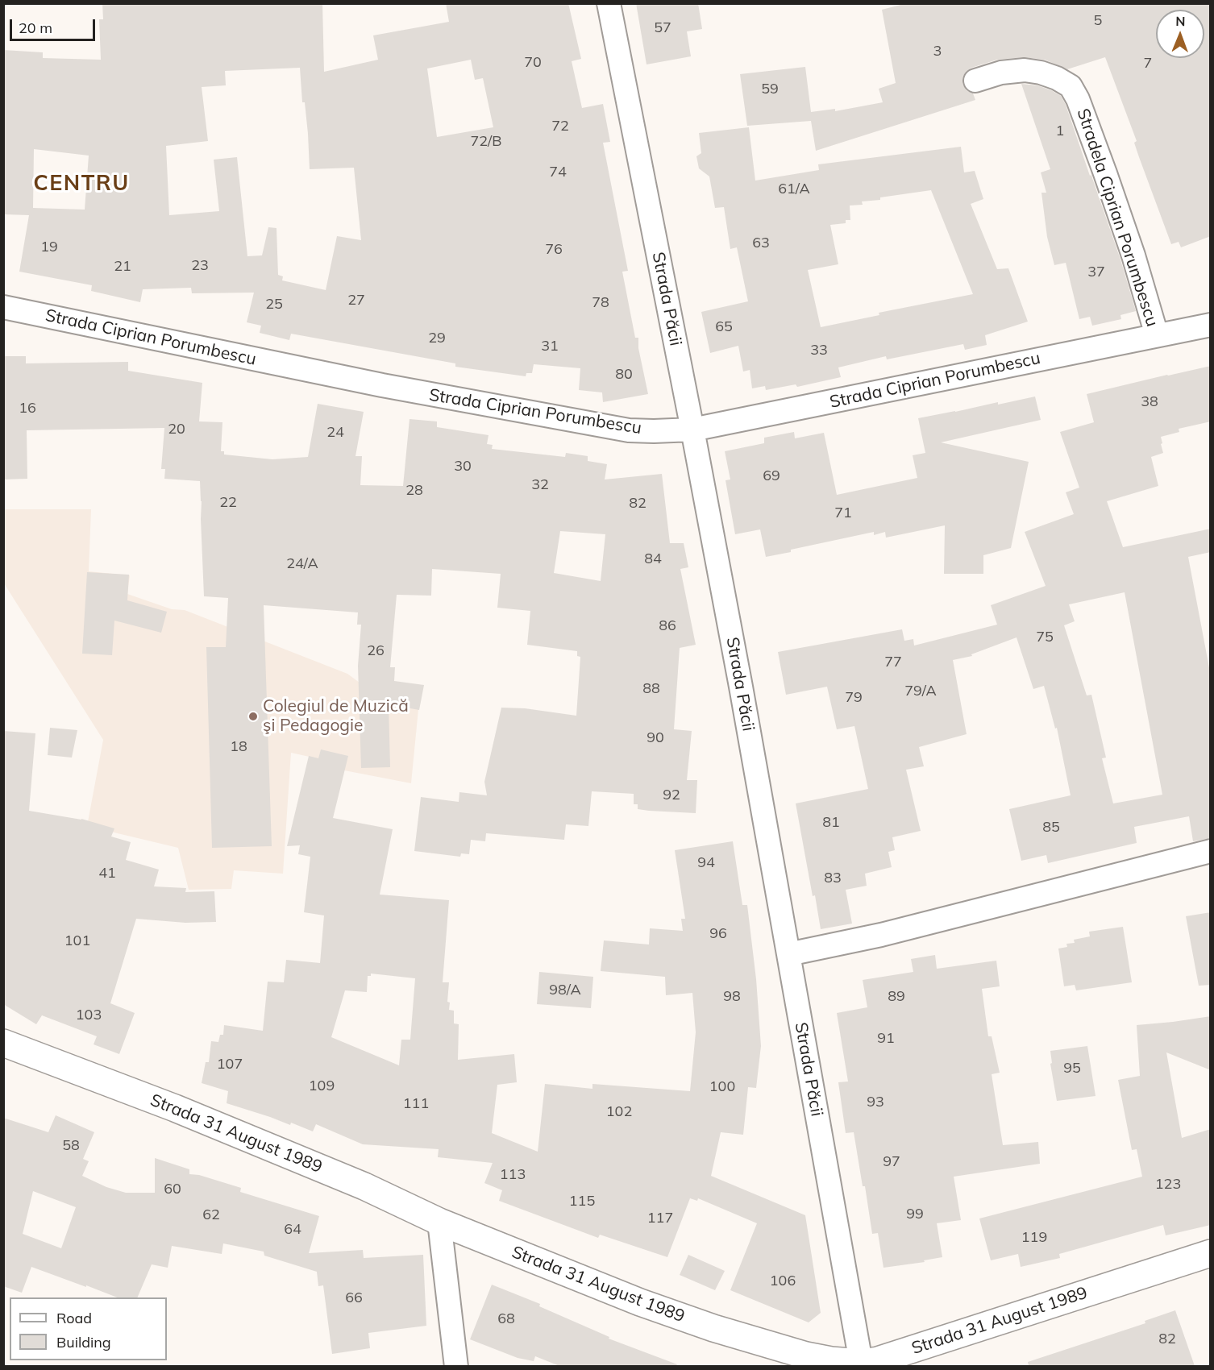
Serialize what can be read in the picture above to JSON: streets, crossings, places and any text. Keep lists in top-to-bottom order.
{
  "streets": {
    "main road": ["Strada 31 August 1989"],
    "street": ["Stradela Ciprian Porumbescu", "Strada Păcii", "Strada Ciprian Porumbescu"]
  },
  "crossings": [
    ["Stradela Ciprian Porumbescu", "Strada Ciprian Porumbescu"],
    ["Strada Păcii", "Strada Ciprian Porumbescu"],
    ["Strada Păcii", "Strada 31 August 1989"]
  ],
  "districts": ["CENTRU"],
  "places": ["Colegiul de Muzică şi Pedagogie"],
  "house_numbers": [
    "5",
    "57",
    "3",
    "70",
    "7",
    "59",
    "72",
    "1",
    "72/B",
    "74",
    "61/A",
    "63",
    "19",
    "76",
    "23",
    "21",
    "37",
    "27",
    "78",
    "25",
    "65",
    "29",
    "31",
    "33",
    "80",
    "38",
    "16",
    "20",
    "24",
    "30",
    "69",
    "32",
    "28",
    "22",
    "82",
    "71",
    "84",
    "24/A",
    "86",
    "75",
    "26",
    "77",
    "88",
    "79/A",
    "79",
    "90",
    "18",
    "92",
    "81",
    "85",
    "94",
    "41",
    "83",
    "96",
    "101",
    "98/A",
    "98",
    "89",
    "103",
    "91",
    "107",
    "95",
    "109",
    "100",
    "93",
    "111",
    "102",
    "58",
    "97",
    "113",
    "123",
    "60",
    "115",
    "99",
    "62",
    "117",
    "64",
    "119",
    "106",
    "66",
    "68",
    "82"
  ],
  "legend": ["Road", "Building"],
  "scale_bar": "20 m",
  "north": "top"
}
